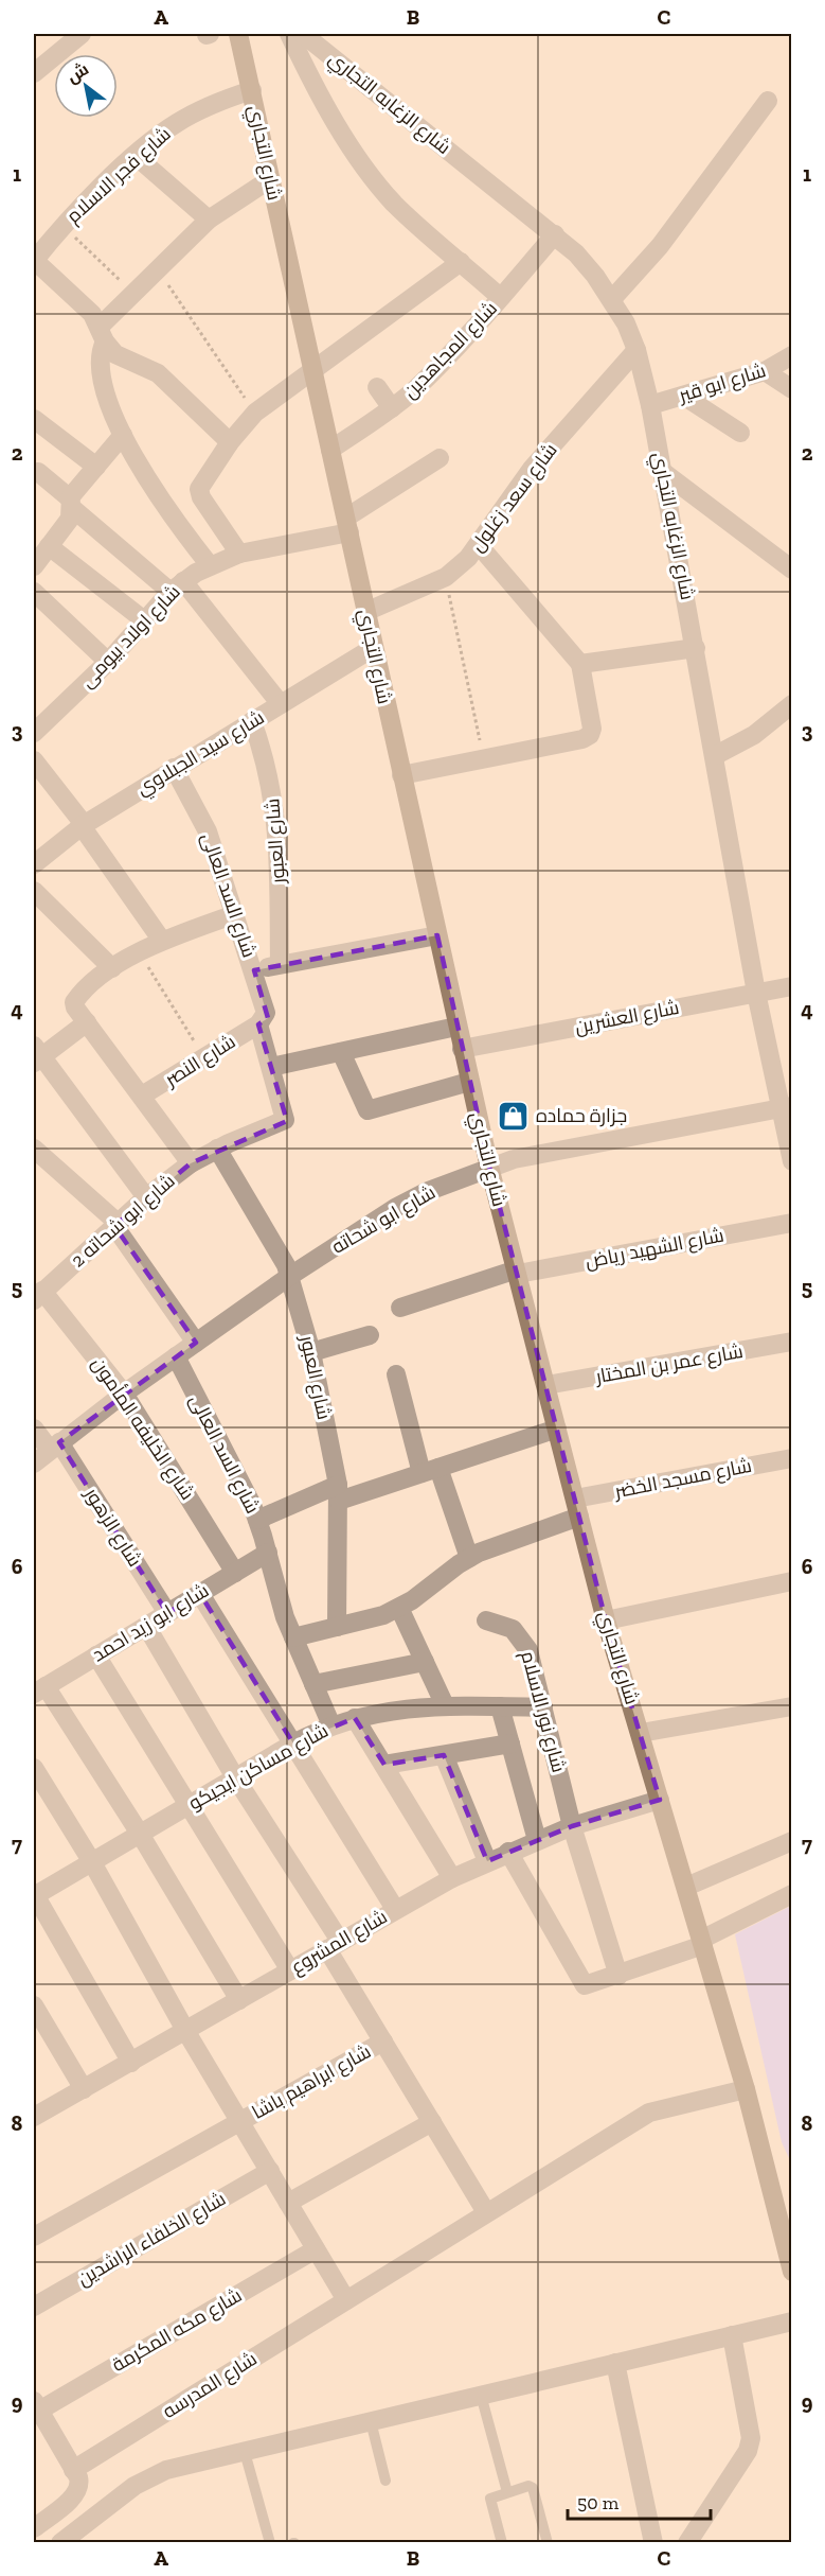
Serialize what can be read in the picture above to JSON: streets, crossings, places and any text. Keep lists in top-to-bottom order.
{
  "streets": {
    "street": [
      "شارع الزغابه التجاري",
      "شارع التجاري",
      "شارع فجر الاسلام",
      "شارع المجاهدين",
      "شارع ابو قير",
      "شارع سعد زغلول",
      "شارع اولاد بيومى",
      "شارع سيد الجبلاوي",
      "شارع العبور",
      "شارع السد العالى",
      "شارع العشرين",
      "شارع النصر",
      "شارع ابو شحاته",
      "شارع ابو شحاته 2",
      "شارع الشهيد رياض",
      "شارع عمر بن المختار",
      "شارع الخليفه المأمون",
      "شارع مسجد الخضر",
      "شارع الزهور",
      "شارع ابو زيد احمد",
      "شارع نور الاسلام",
      "شارع مساكن ايجيكو",
      "شارع المشروع",
      "شارع ابراهيم باشا",
      "شارع الخلفاء الراشدين",
      "شارع مكه المكرمة",
      "شارع المدرسه"
    ]
  },
  "crossings": [
    ["شارع الزغابه التجاري", "شارع المجاهدين"],
    ["شارع الزغابه التجاري", "شارع ابو قير"],
    ["شارع الزغابه التجاري", "شارع سعد زغلول"],
    ["شارع الزغابه التجاري", "شارع العشرين"],
    ["شارع الزغابه التجاري", "شارع ابو شحاته"],
    ["شارع التجاري", "شارع فجر الاسلام"],
    ["شارع التجاري", "شارع المجاهدين"],
    ["شارع التجاري", "شارع سعد زغلول"],
    ["شارع التجاري", "شارع اولاد بيومى"],
    ["شارع التجاري", "شارع سيد الجبلاوي"],
    ["شارع التجاري", "شارع العشرين"],
    ["شارع التجاري", "شارع ابو شحاته"],
    ["شارع التجاري", "شارع الشهيد رياض"],
    ["شارع التجاري", "شارع عمر بن المختار"],
    ["شارع التجاري", "شارع مسجد الخضر"],
    ["شارع التجاري", "شارع المشروع"],
    ["شارع التجاري", "شارع المدرسه"],
    ["شارع سيد الجبلاوي", "شارع العبور"],
    ["شارع سيد الجبلاوي", "شارع السد العالى"],
    ["شارع العبور", "شارع ابو شحاته"],
    ["شارع العبور", "شارع ابو شحاته 2"],
    ["شارع العبور", "شارع مسجد الخضر"],
    ["شارع السد العالى", "شارع النصر"],
    ["شارع السد العالى", "شارع ابو شحاته"],
    ["شارع السد العالى", "شارع ابو زيد احمد"],
    ["شارع ابو شحاته", "شارع الخليفه المأمون"],
    ["شارع ابو شحاته", "شارع الزهور"],
    ["شارع ابو شحاته 2", "شارع الخليفه المأمون"],
    ["شارع الخليفه المأمون", "شارع ابو زيد احمد"],
    ["شارع الزهور", "شارع ابو زيد احمد"],
    ["شارع نور الاسلام", "شارع مساكن ايجيكو"],
    ["شارع نور الاسلام", "شارع المشروع"]
  ],
  "places": {
    "shop": ["جزارة حماده"]
  },
  "scale_bar": "50 m",
  "north": "top left",
  "grid": {
    "columns": ["A", "B", "C"],
    "rows": [
      "1",
      "2",
      "3",
      "4",
      "5",
      "6",
      "7",
      "8",
      "9"
    ]
  }
}
